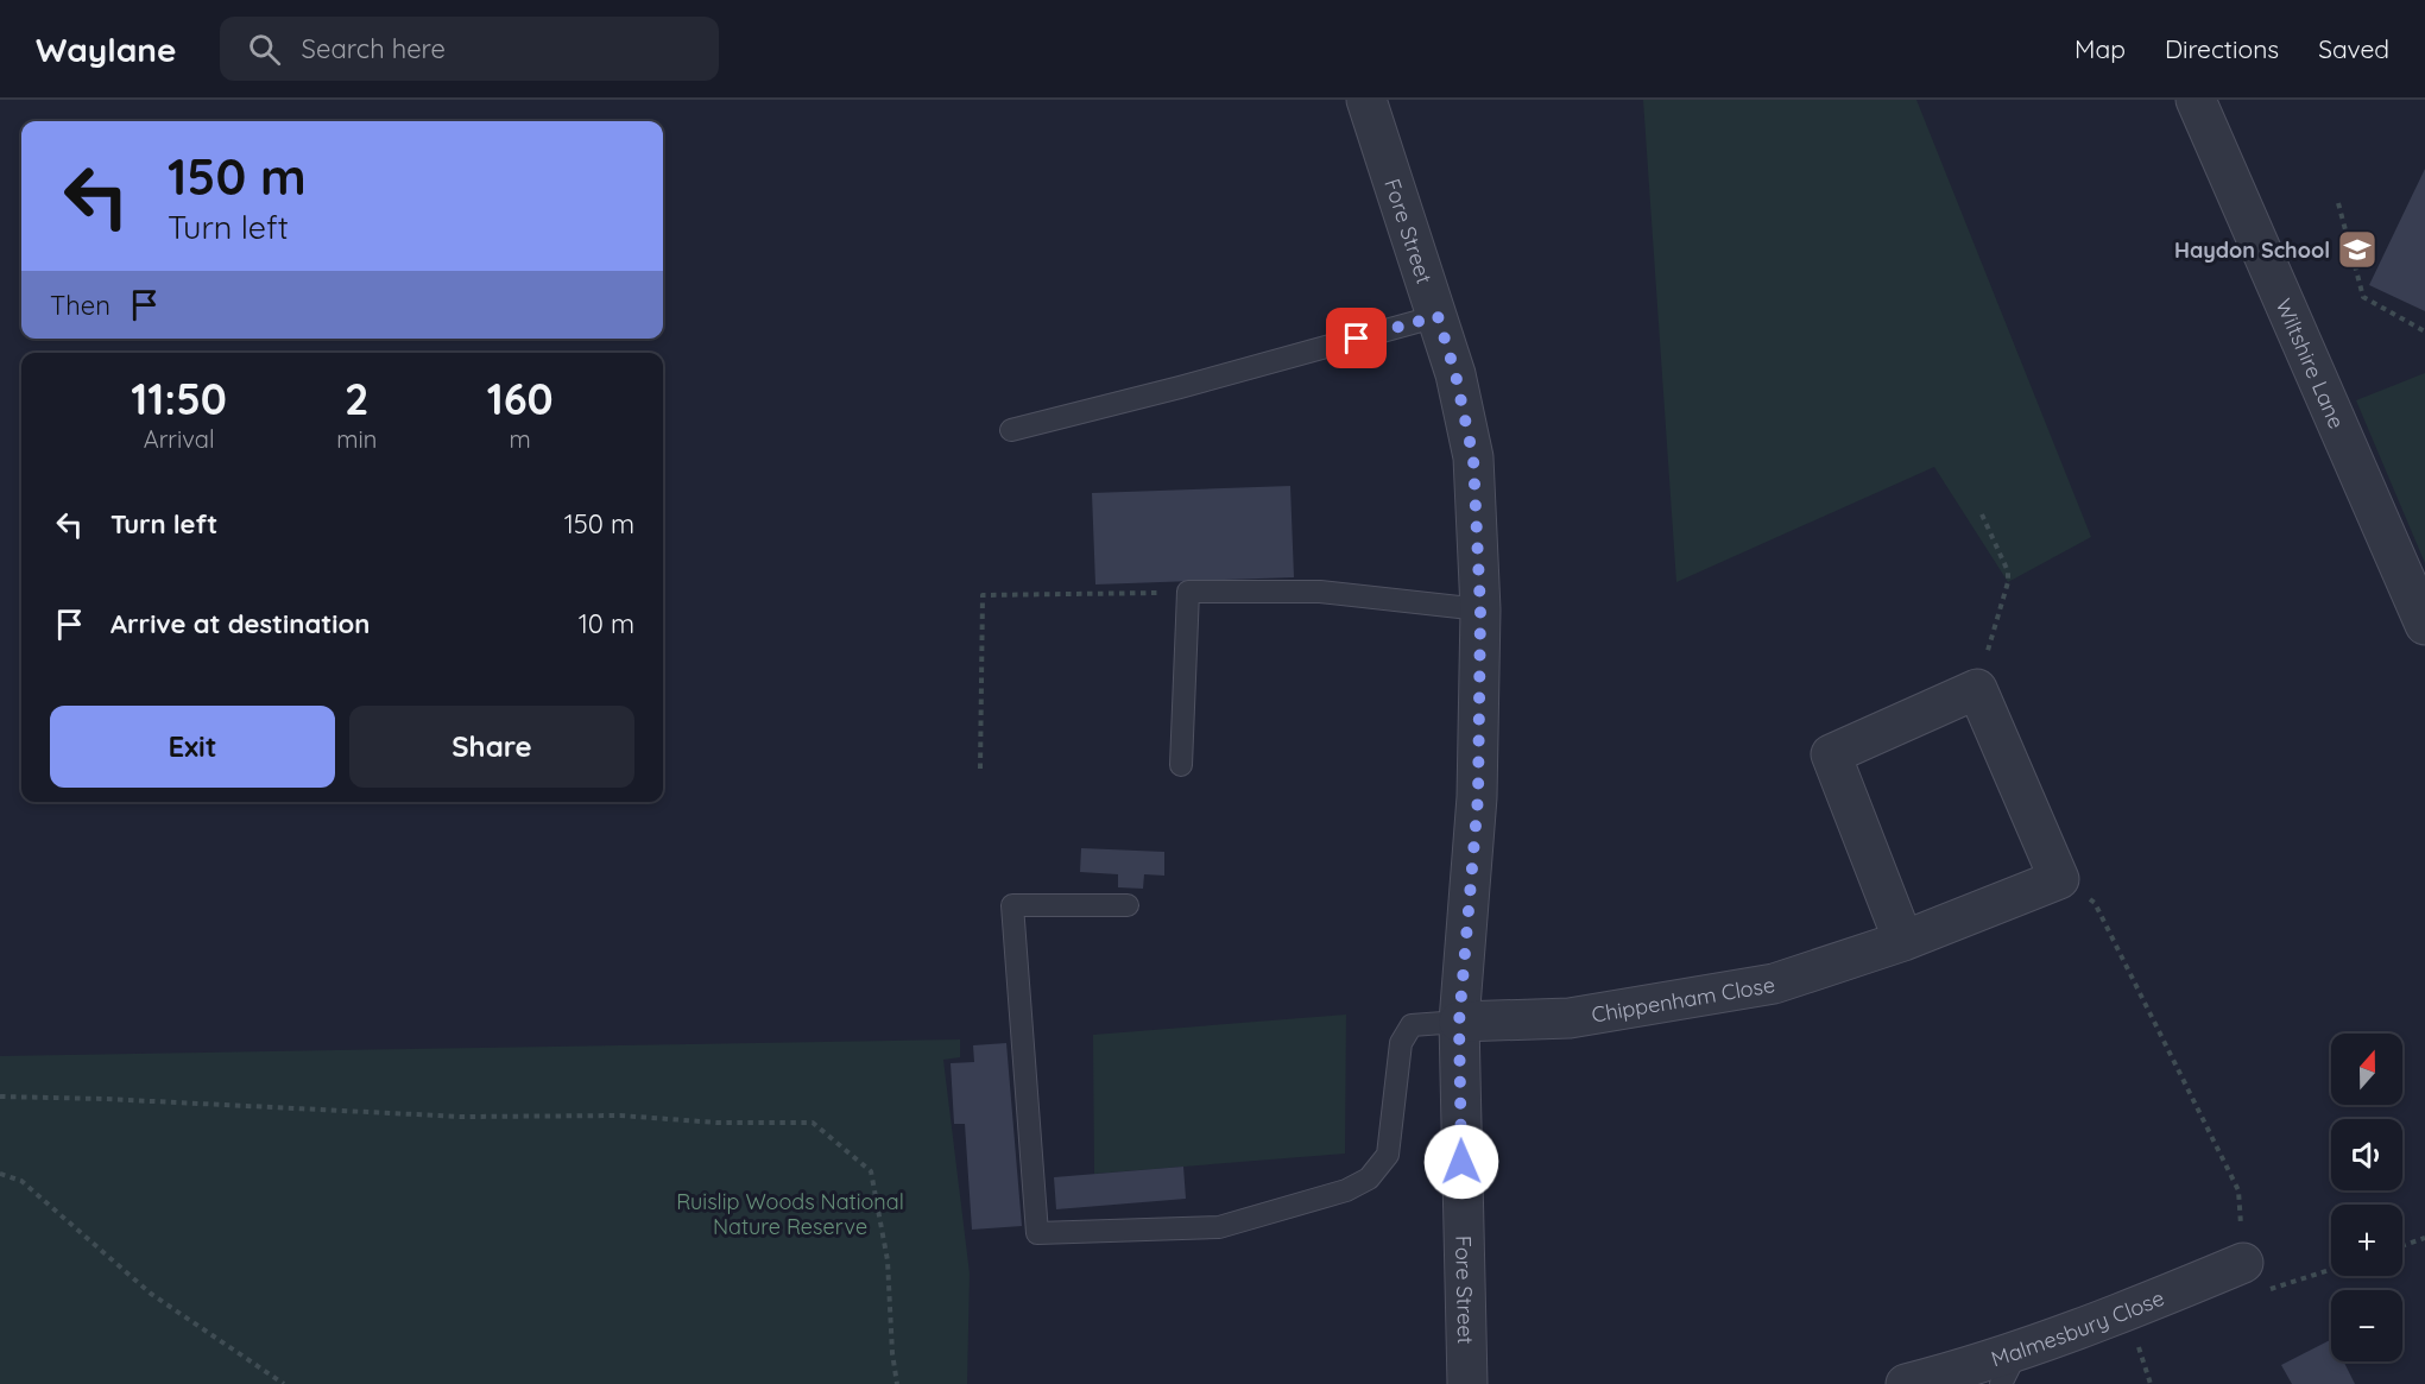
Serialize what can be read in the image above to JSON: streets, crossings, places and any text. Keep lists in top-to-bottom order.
{
  "streets": {
    "street": [
      "Fore Street",
      "Wiltshire Lane",
      "Chippenham Close",
      "Malmesbury Close"
    ]
  },
  "crossings": [
    ["Fore Street", "Chippenham Close"]
  ],
  "parks": ["Ruislip Woods National Nature Reserve"],
  "places": {
    "school or university": ["Haydon School"]
  },
  "north": "top",
  "page": {
    "header": "Waylane",
    "search": "Search here",
    "nav": ["Map", "Directions", "Saved"],
    "turn": ["150 m", "Turn left"],
    "then": "Then",
    "eta": [
      "11:50",
      "Arrival",
      "2",
      "min",
      "160",
      "m"
    ],
    "list": [
      {
        "name": "Turn left",
        "value": "150 m"
      },
      {
        "name": "Arrive at destination",
        "value": "10 m"
      }
    ],
    "buttons": ["Exit", "Share"],
    "map_buttons": ["+", "−"]
  }
}
